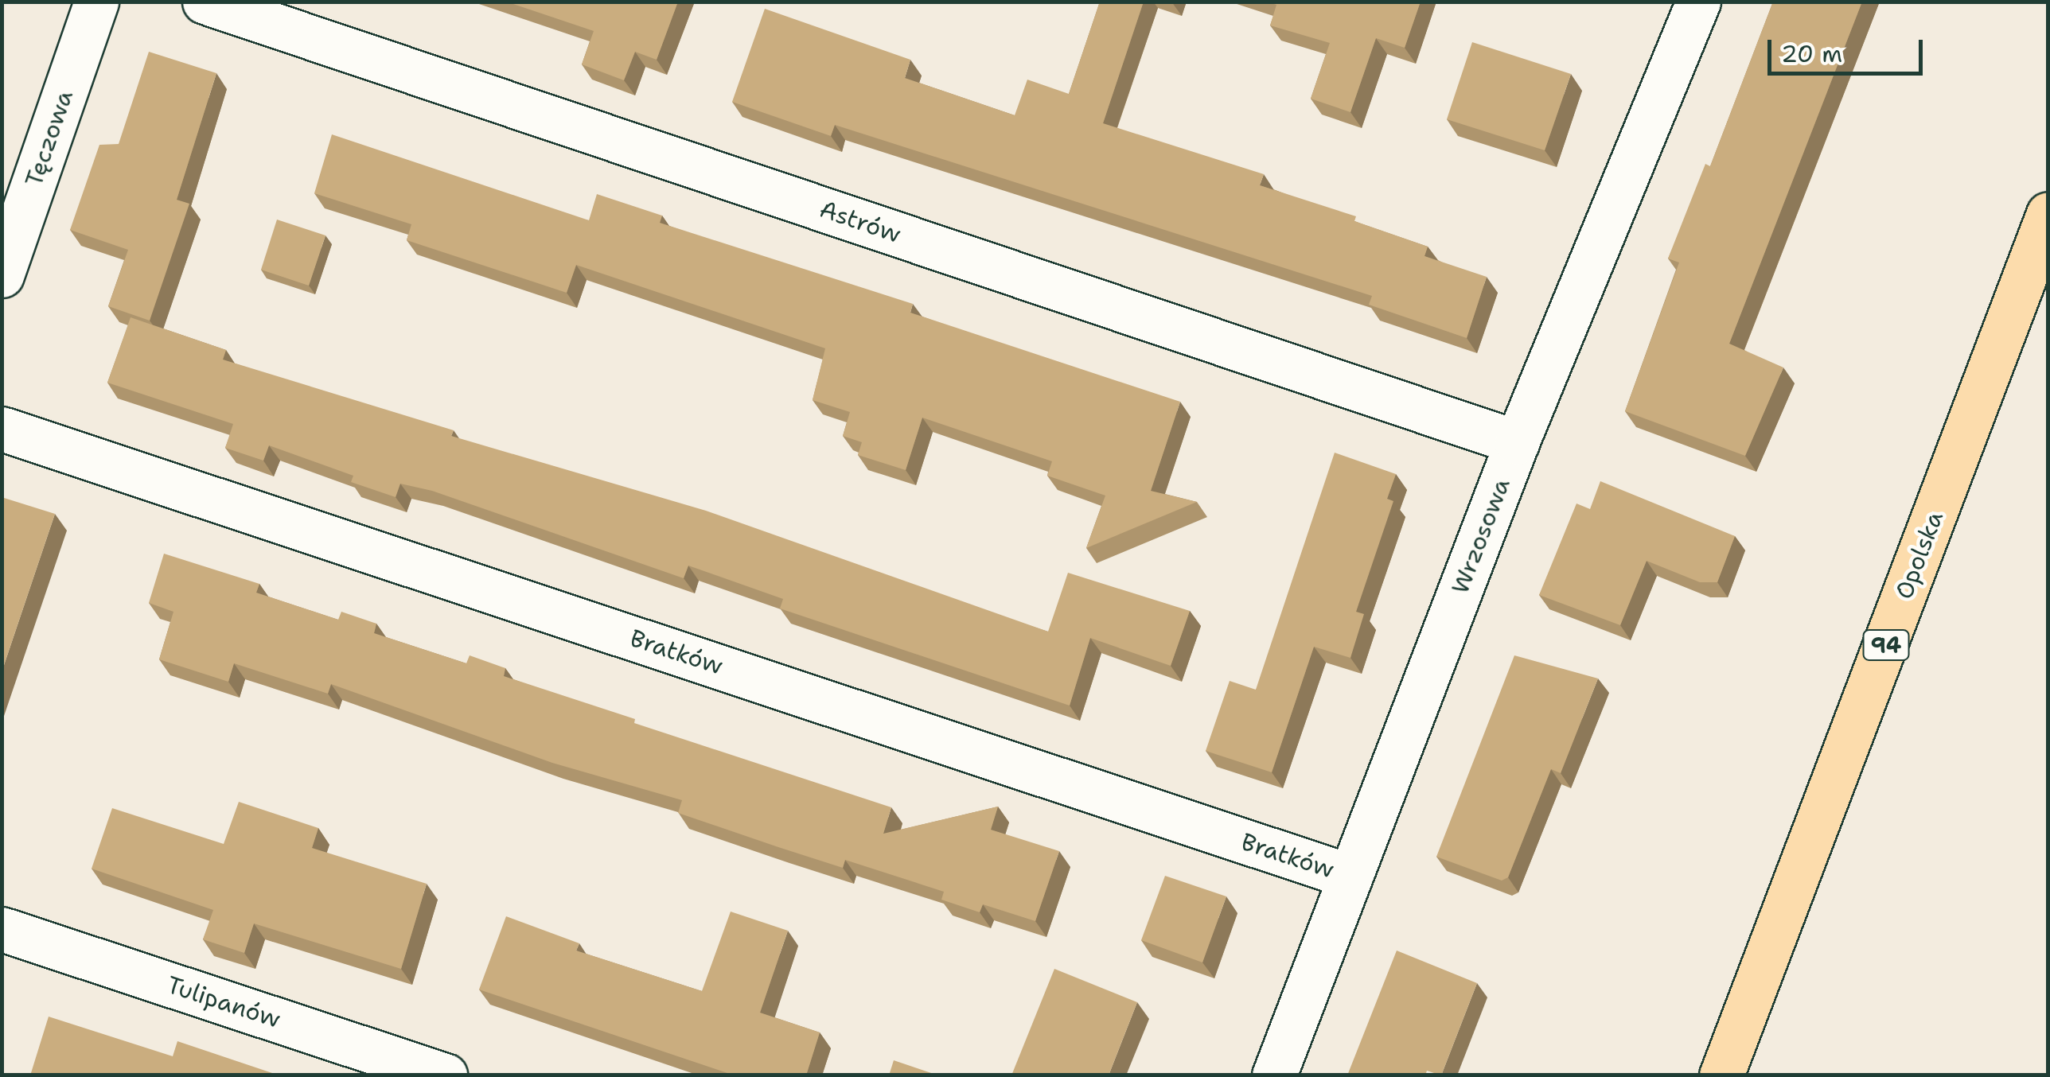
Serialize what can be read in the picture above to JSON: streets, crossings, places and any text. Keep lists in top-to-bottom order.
{
  "streets": {
    "main road": ["Opolska", "94"],
    "street": [
      "Tęczowa",
      "Astrów",
      "Wrzosowa",
      "Bratków",
      "Tulipanów"
    ]
  },
  "crossings": [
    ["Astrów", "Wrzosowa"],
    ["Wrzosowa", "Bratków"]
  ],
  "scale_bar": "20 m"
}
